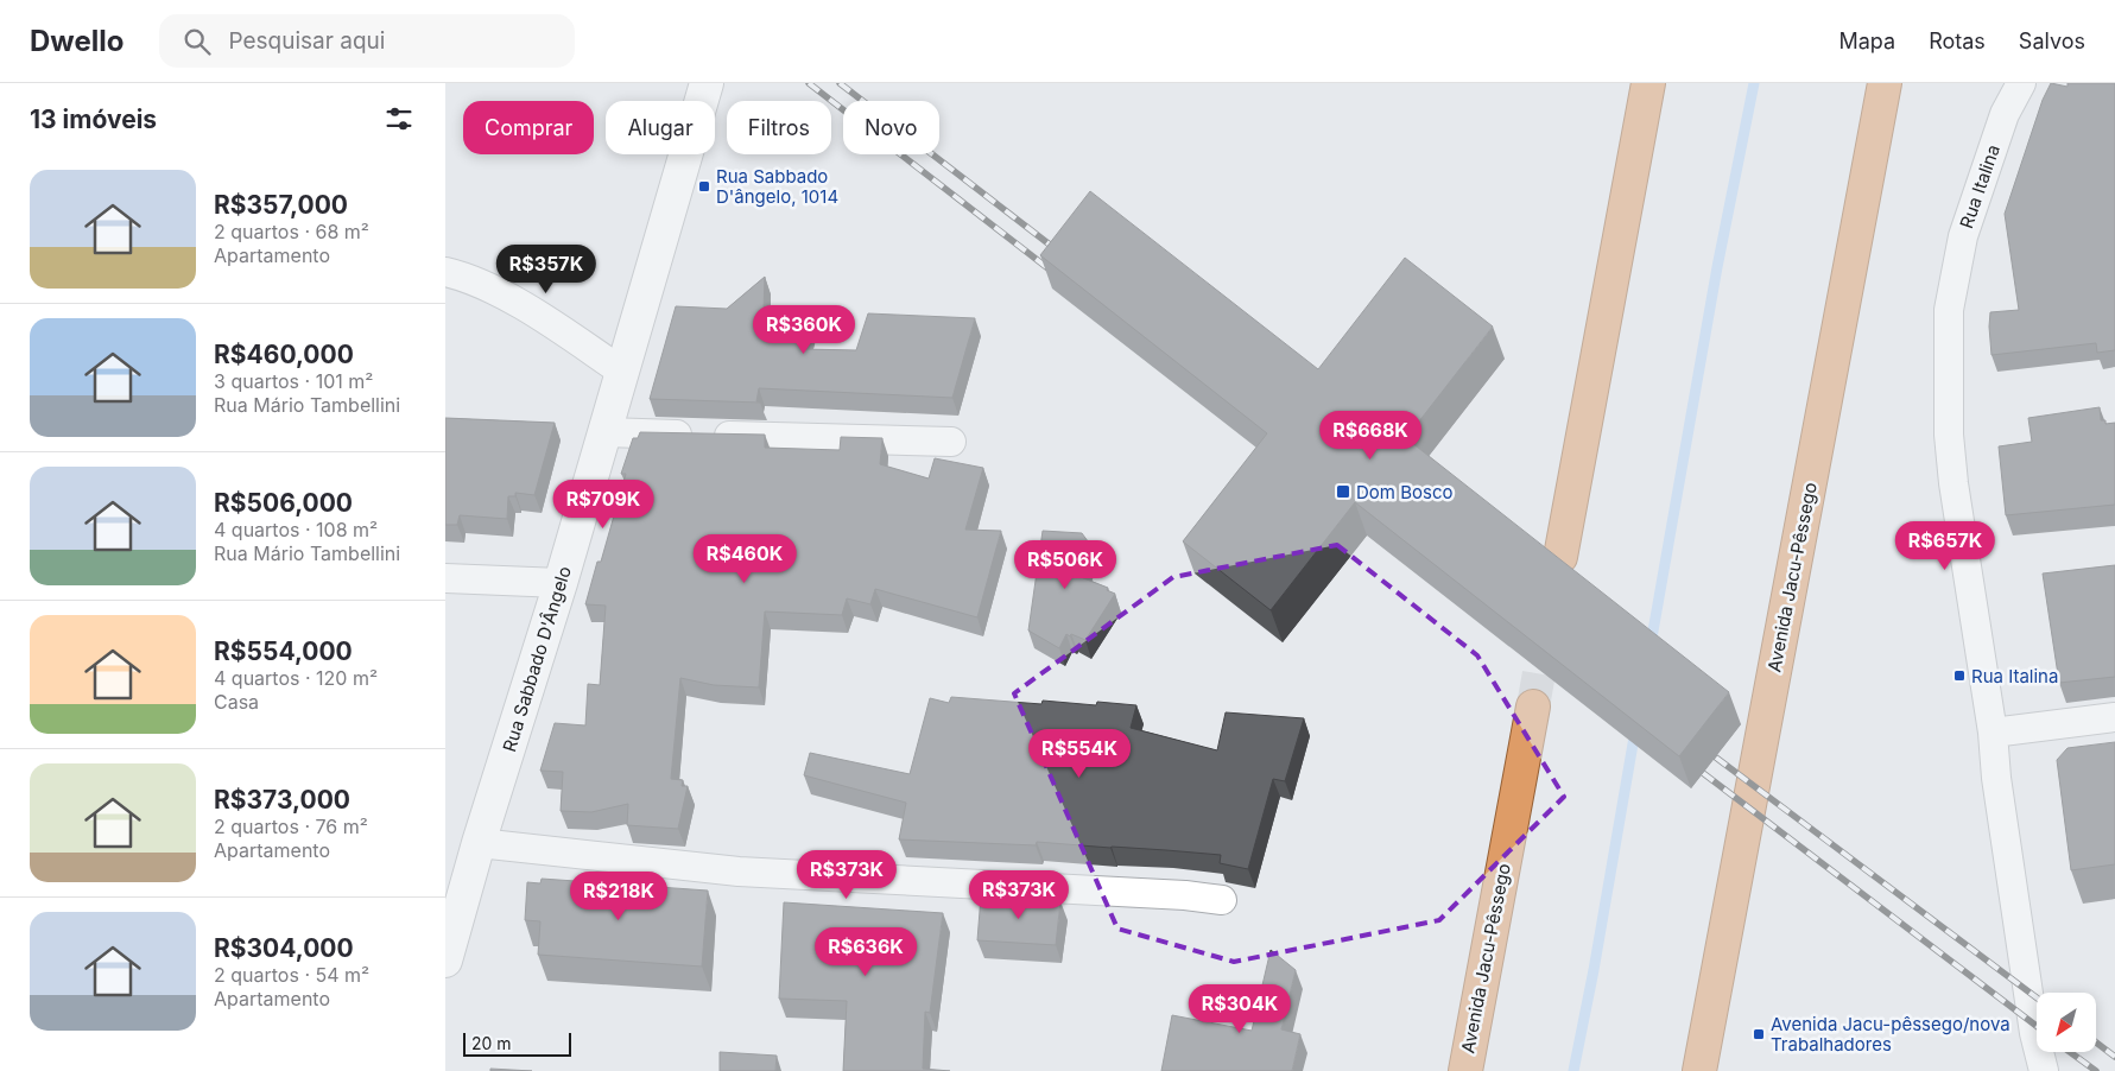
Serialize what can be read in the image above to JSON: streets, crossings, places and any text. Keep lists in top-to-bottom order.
{
  "streets": {
    "highway": ["Avenida Jacu-Pêssego"],
    "street": ["Rua Italina", "Rua Sabbado D'Ângelo"]
  },
  "places": {
    "transit": [
      "Rua Sabbado D'ângelo, 1014",
      "Dom Bosco",
      "Rua Italina",
      "Avenida Jacu-pêssego/nova Trabalhadores"
    ]
  },
  "scale_bar": "20 m",
  "north": "bottom left",
  "page": {
    "header": "Dwello",
    "search": "Pesquisar aqui",
    "nav": ["Mapa", "Rotas", "Salvos"],
    "heading": "13 imóveis",
    "chip": [
      "Comprar",
      "Alugar",
      "Filtros",
      "Novo"
    ],
    "list": [
      {
        "name": "R$357,000",
        "note": "2 quartos · 68 m² · Apartamento"
      },
      {
        "name": "R$460,000",
        "note": "3 quartos · 101 m² · Rua Mário Tambellini"
      },
      {
        "name": "R$506,000",
        "note": "4 quartos · 108 m² · Rua Mário Tambellini"
      },
      {
        "name": "R$554,000",
        "note": "4 quartos · 120 m² · Casa"
      },
      {
        "name": "R$373,000",
        "note": "2 quartos · 76 m² · Apartamento"
      },
      {
        "name": "R$304,000",
        "note": "2 quartos · 54 m² · Apartamento"
      }
    ],
    "price": [
      "R$357K",
      "R$360K",
      "R$668K",
      "R$709K",
      "R$657K",
      "R$460K",
      "R$506K",
      "R$554K",
      "R$373K",
      "R$373K",
      "R$218K",
      "R$636K",
      "R$304K"
    ],
    "scale": "20 m"
  }
}
